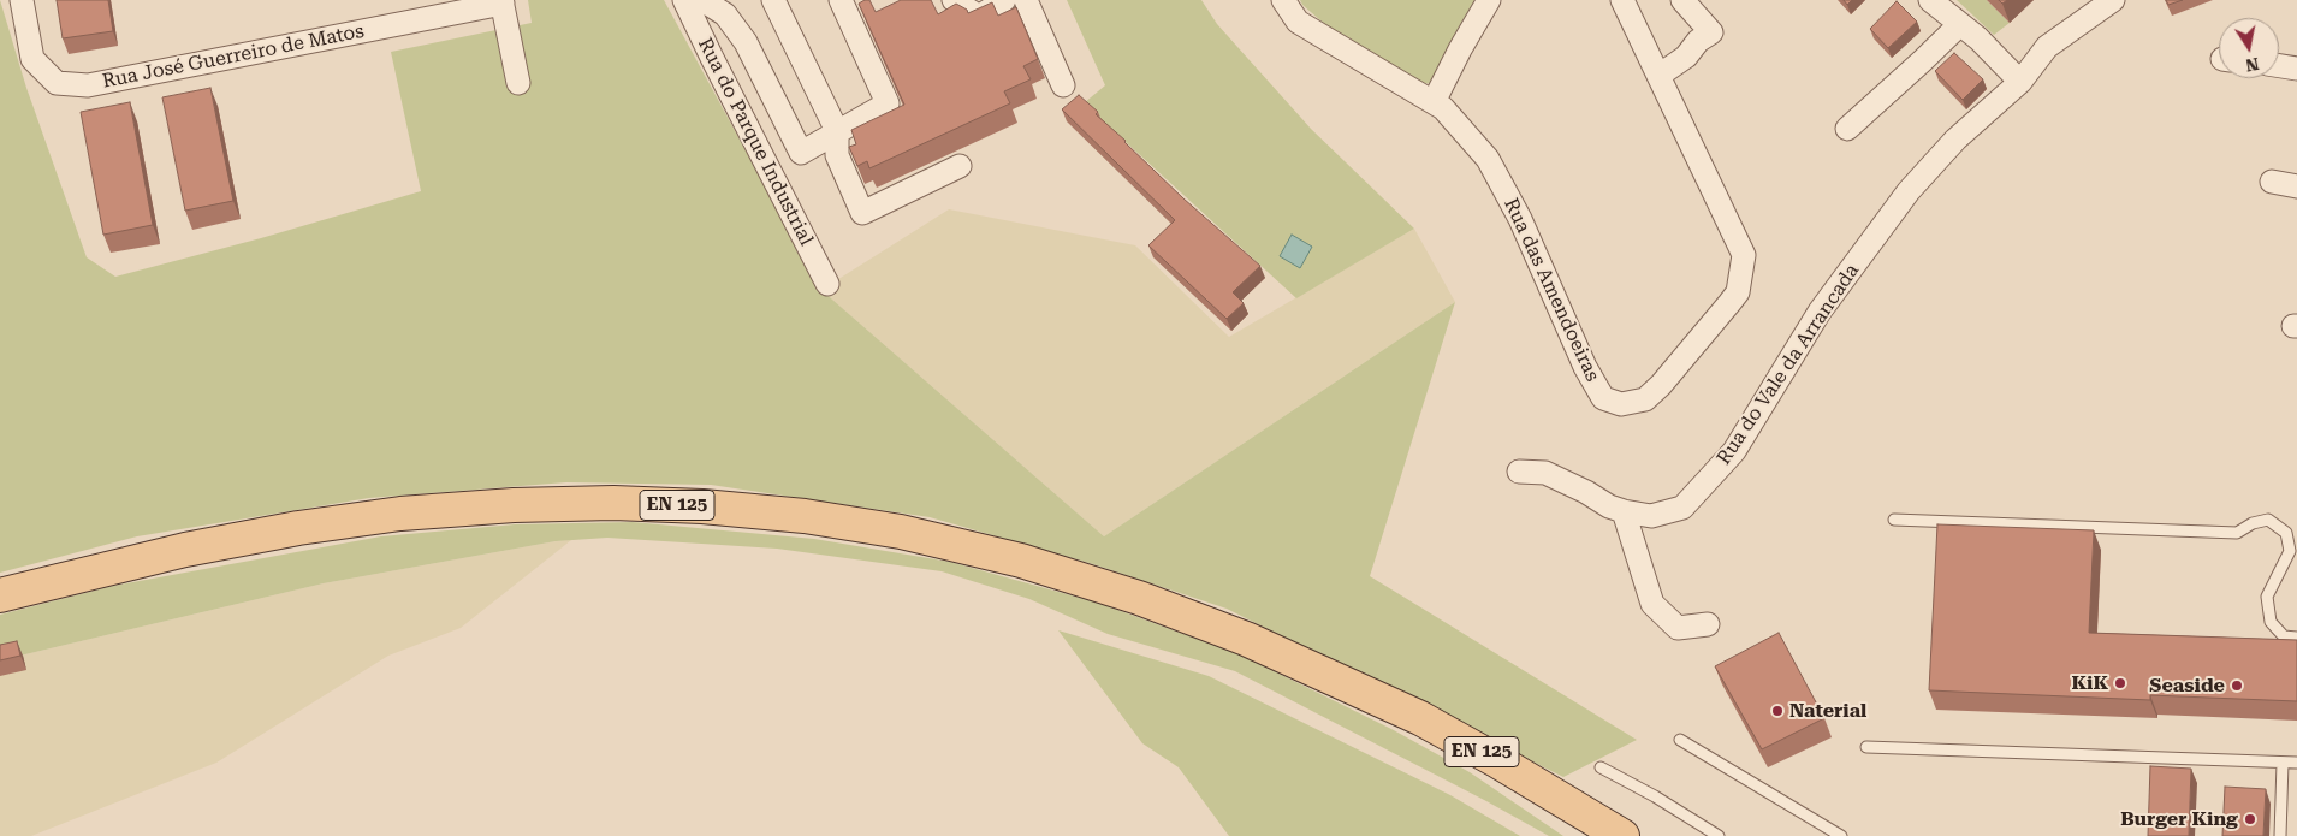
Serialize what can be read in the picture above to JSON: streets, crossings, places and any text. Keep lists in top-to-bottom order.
{
  "streets": {
    "main road": ["EN 125"],
    "street": [
      "Rua José Guerreiro de Matos",
      "Rua do Parque Industrial",
      "Rua das Amendoeiras",
      "Rua do Vale da Arrancada"
    ]
  },
  "places": [
    "KiK",
    "Seaside",
    "Naterial",
    "Burger King"
  ],
  "north": "bottom"
}
